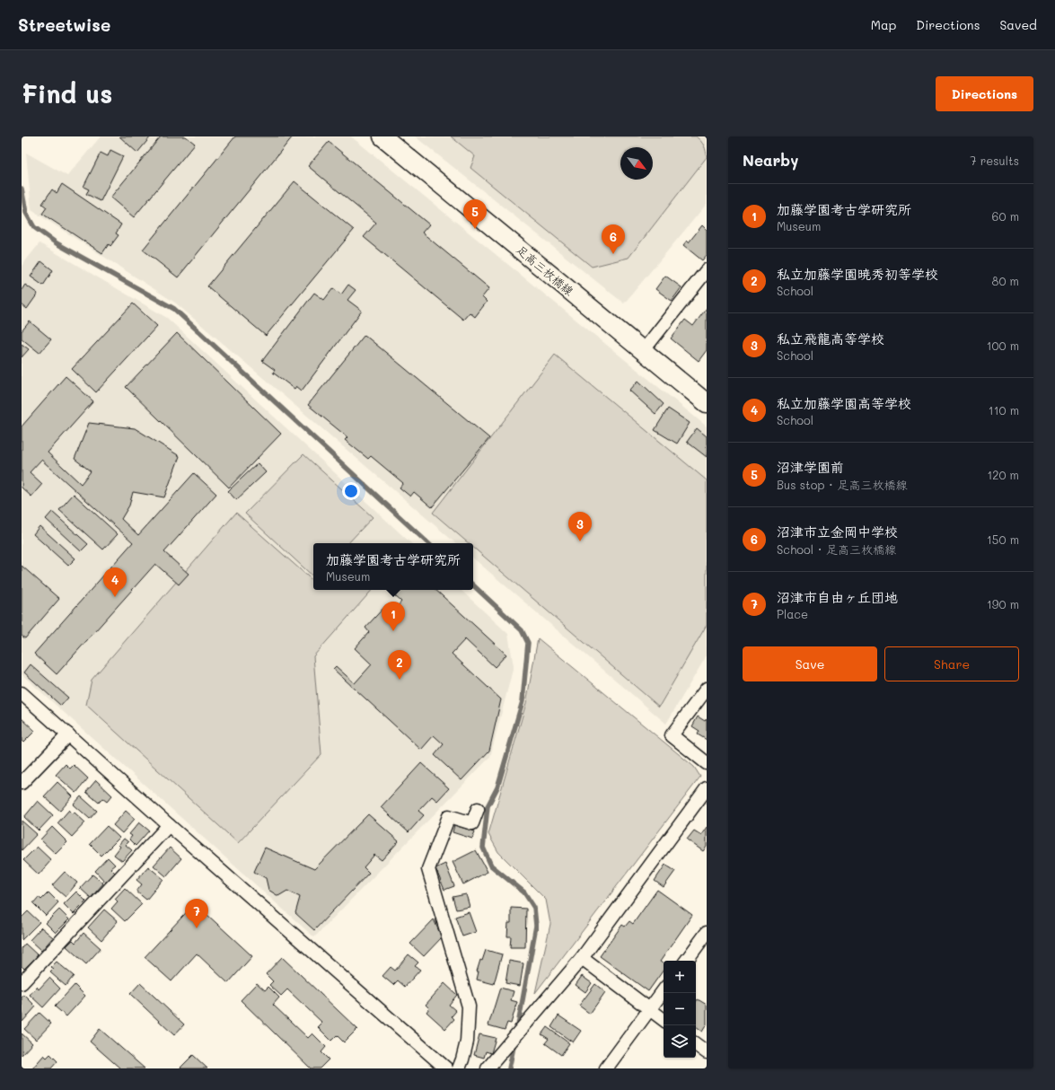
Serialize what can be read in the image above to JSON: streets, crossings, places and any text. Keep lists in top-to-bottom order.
{
  "streets": {
    "main road": ["足高三枚橋線"]
  },
  "north": "bottom right",
  "page": {
    "header": "Streetwise",
    "nav": ["Map", "Directions", "Saved"],
    "buttons": [
      "Directions",
      ["Save", "Share"]
    ],
    "title": "Find us",
    "heading": ["Nearby", "7 results"],
    "list": [
      {
        "mark": "1",
        "name": "加藤学園考古学研究所",
        "note": "Museum",
        "value": "60 m"
      },
      {
        "mark": "2",
        "name": "私立加藤学園暁秀初等学校",
        "note": "School",
        "value": "80 m"
      },
      {
        "mark": "3",
        "name": "私立飛龍高等学校",
        "note": "School",
        "value": "100 m"
      },
      {
        "mark": "4",
        "name": "私立加藤学園高等学校",
        "note": "School",
        "value": "110 m"
      },
      {
        "mark": "5",
        "name": "沼津学園前",
        "note": "Bus stop · 足高三枚橋線",
        "value": "120 m"
      },
      {
        "mark": "6",
        "name": "沼津市立金岡中学校",
        "note": "School · 足高三枚橋線",
        "value": "150 m"
      },
      {
        "mark": "7",
        "name": "沼津市自由ヶ丘団地",
        "note": "Place",
        "value": "190 m"
      }
    ],
    "pins": [
      "5",
      "6",
      "3",
      "4",
      "1",
      "2",
      "7"
    ],
    "popup": ["加藤学園考古学研究所", "Museum"],
    "map_buttons": ["+", "−"]
  }
}
